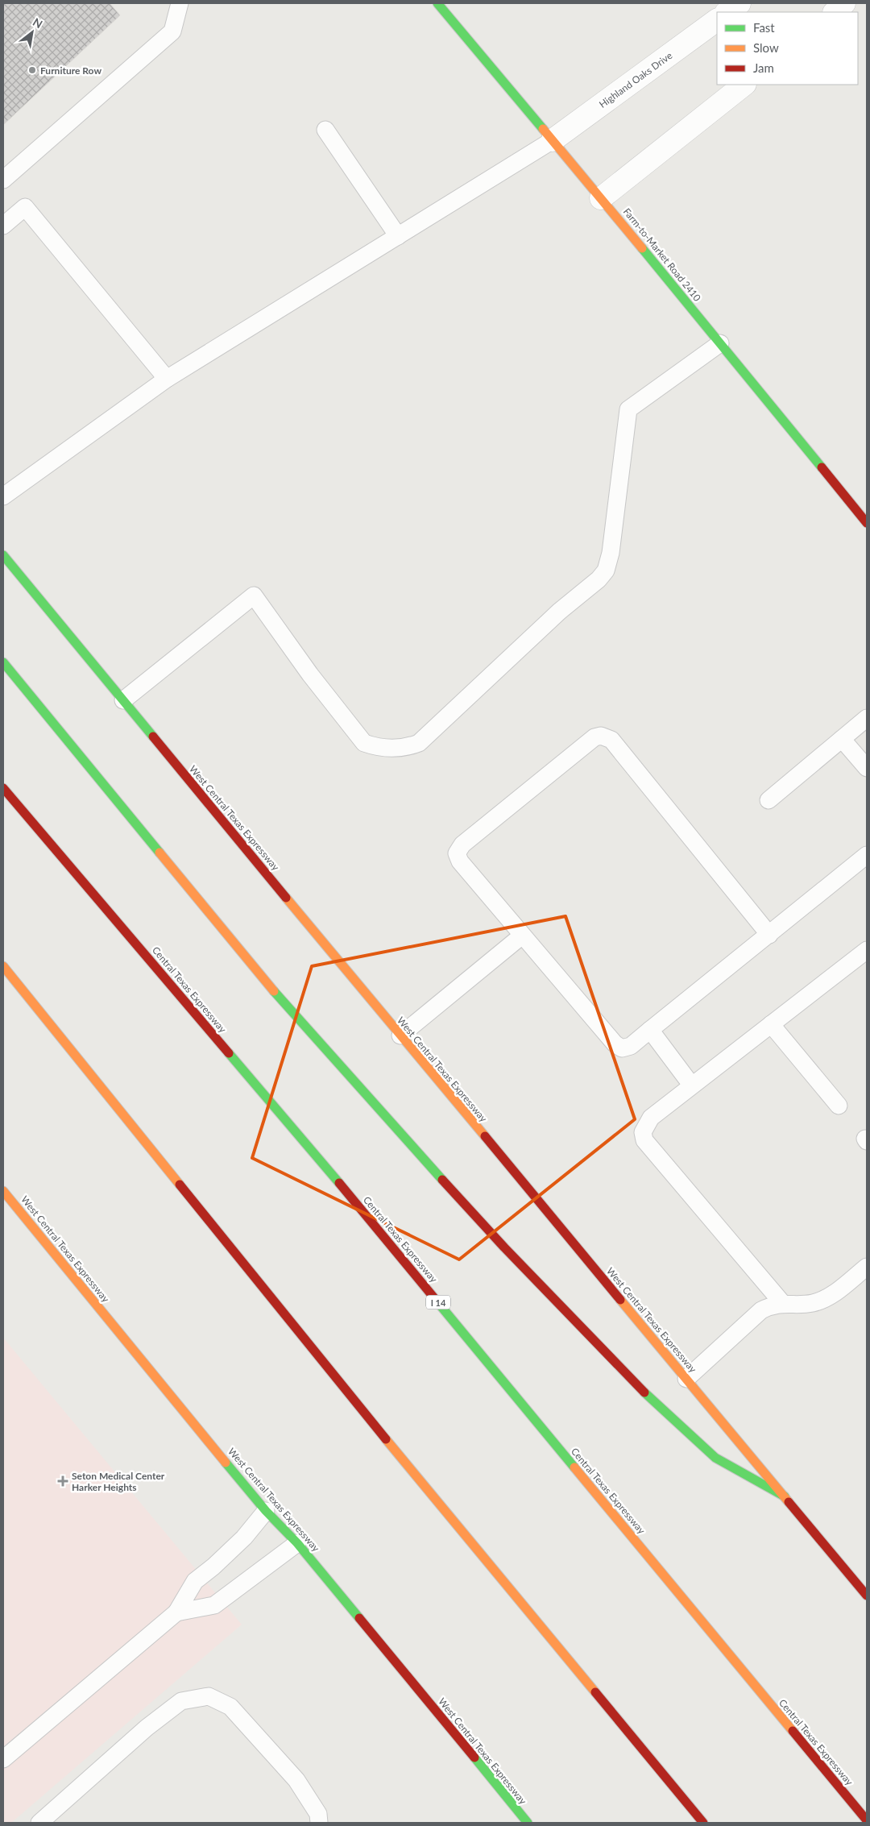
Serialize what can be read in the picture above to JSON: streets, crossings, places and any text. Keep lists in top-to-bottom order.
{
  "streets": {
    "main road": [
      "Farm-to-Market Road 2410",
      "West Central Texas Expressway",
      "Central Texas Expressway",
      "I 14"
    ],
    "street": ["Highland Oaks Drive"]
  },
  "crossings": [
    ["Highland Oaks Drive", "Farm-to-Market Road 2410"]
  ],
  "places": {
    "other": ["Furniture Row"],
    "health": ["Seton Medical Center Harker Heights"]
  },
  "legend": ["Fast", "Slow", "Jam"],
  "north": "top right"
}
